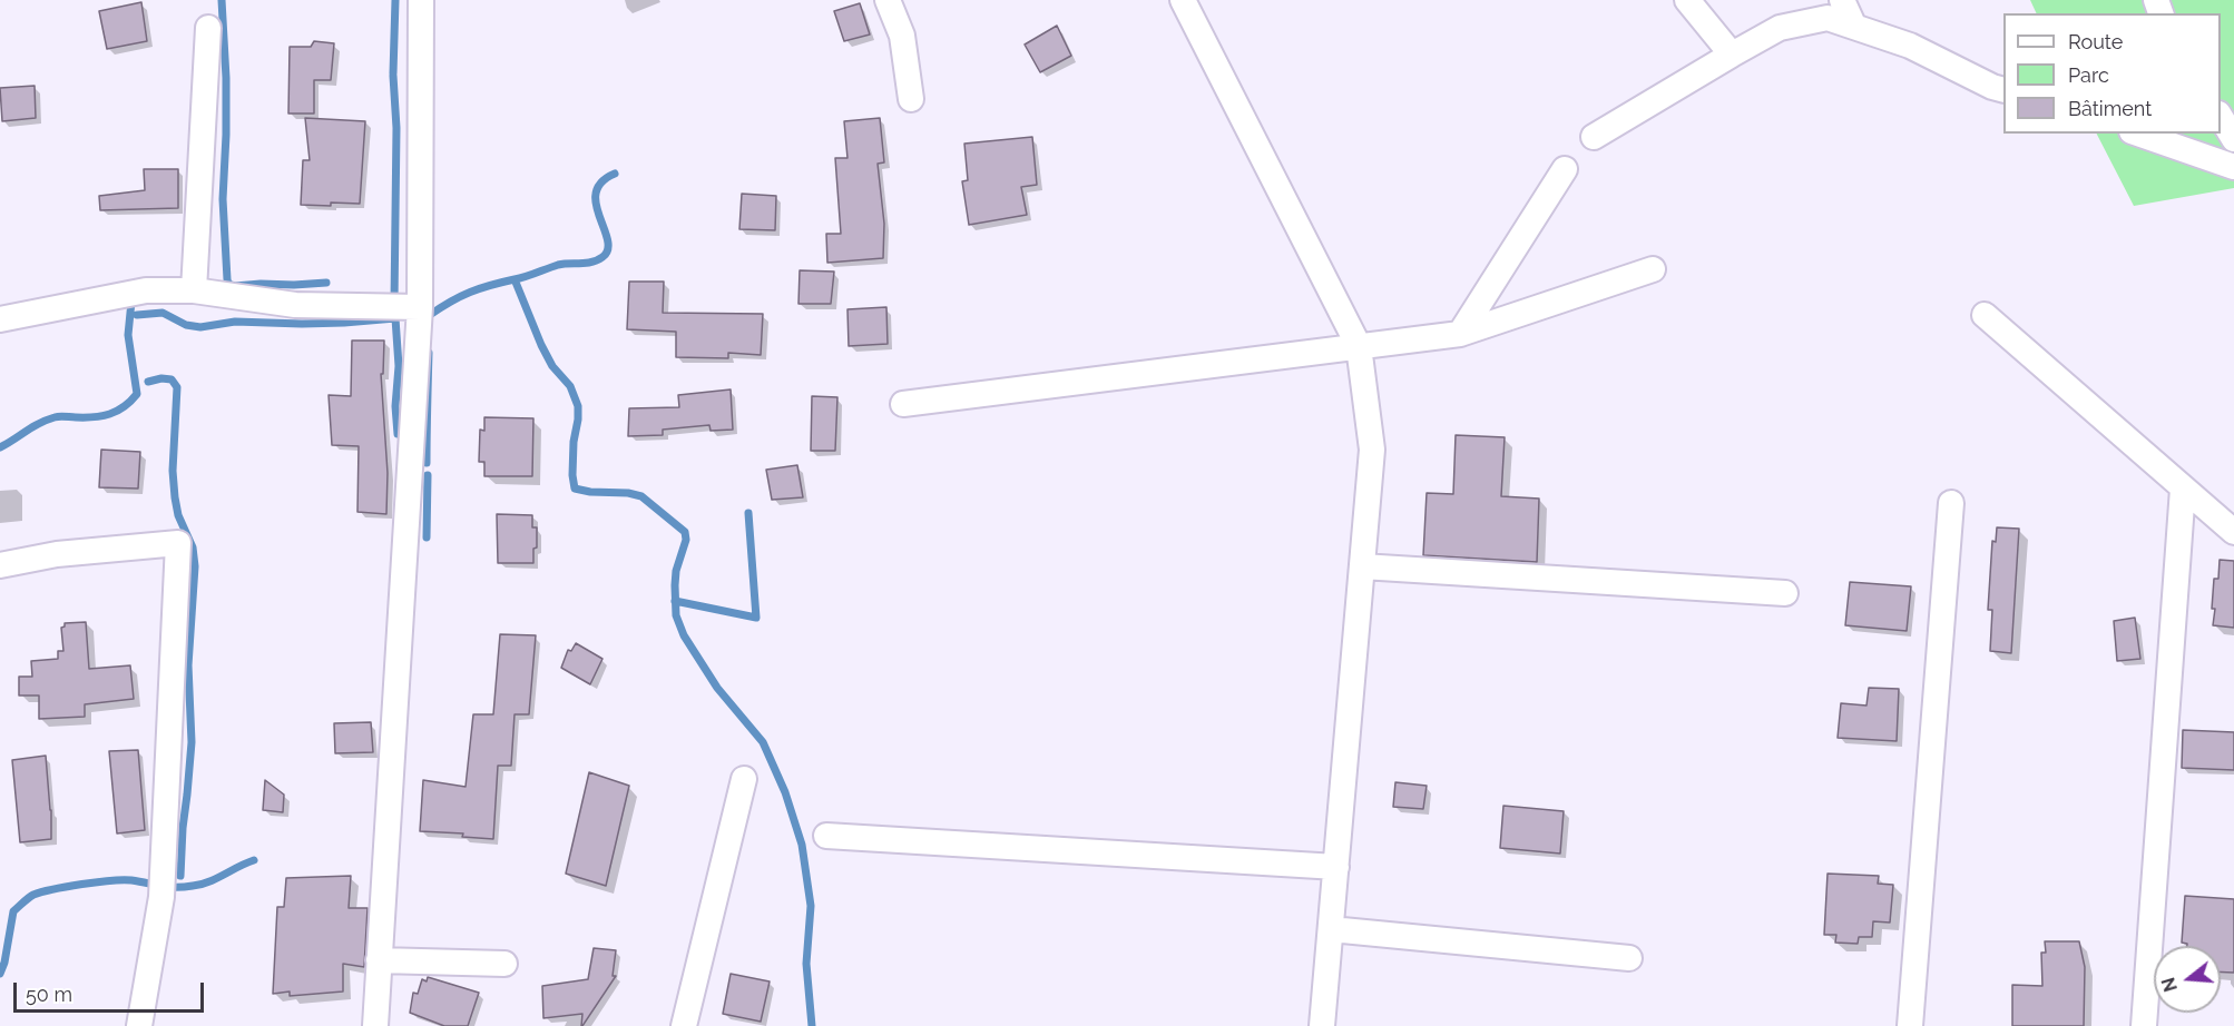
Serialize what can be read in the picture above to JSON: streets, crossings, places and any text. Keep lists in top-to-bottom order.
{
  "legend": ["Route", "Parc", "Bâtiment"],
  "scale_bar": "50 m",
  "north": "left"
}
